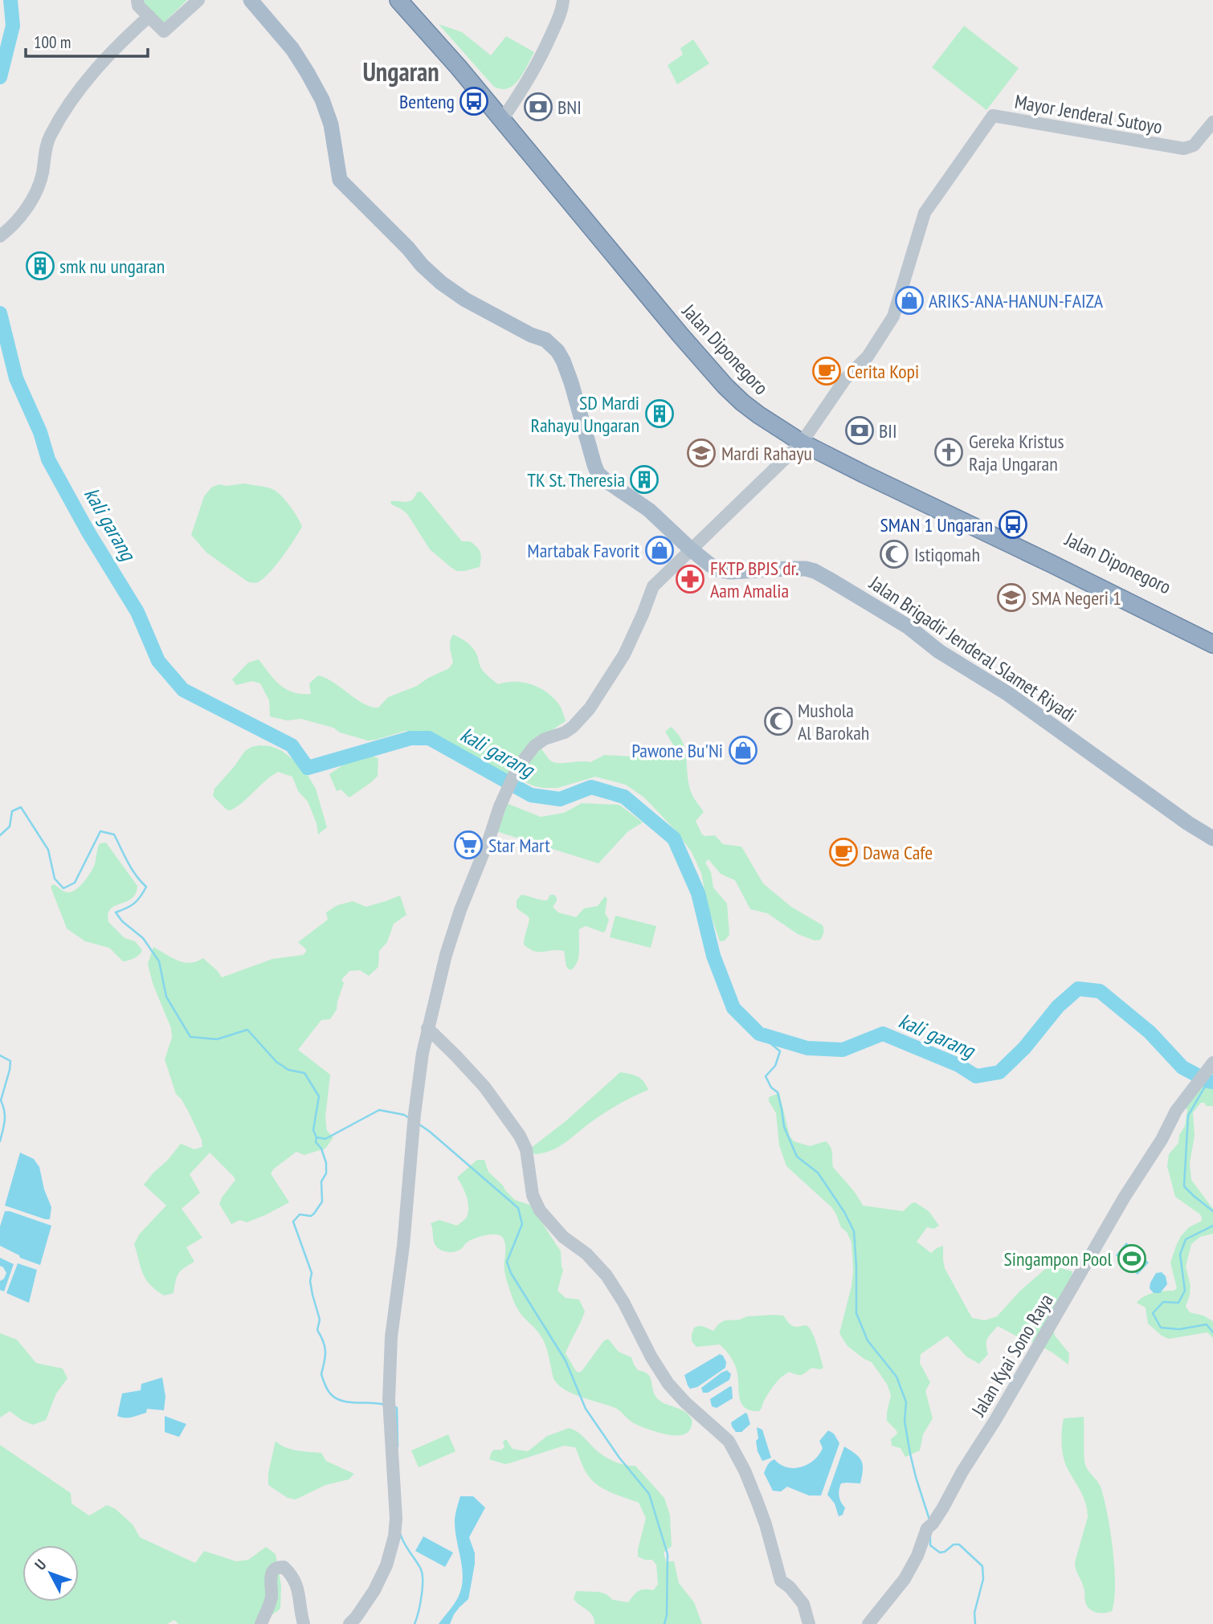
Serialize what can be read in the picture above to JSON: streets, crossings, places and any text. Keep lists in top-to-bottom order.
{
  "streets": {
    "highway": ["Jalan Diponegoro"],
    "main road": ["Jalan Brigadir Jenderal Slamet Riyadi"],
    "street": ["Mayor Jenderal Sutoyo", "Jalan Kyai Sono Raya"]
  },
  "crossings": [
    ["Mayor Jenderal Sutoyo", "Jalan Diponegoro"]
  ],
  "districts": ["Ungaran"],
  "water": ["kali garang"],
  "places": {
    "bus stop": ["Benteng", "SMAN 1 Ungaran"],
    "bank": ["BNI", "BII"],
    "building": ["smk nu ungaran", "SD Mardi Rahayu Ungaran", "TK St. Theresia"],
    "shop": ["ARIKS-ANA-HANUN-FAIZA", "Martabak Favorit", "Pawone Bu'Ni"],
    "cafe": ["Cerita Kopi", "Dawa Cafe"],
    "church": ["Gereka Kristus Raja Ungaran"],
    "school or university": ["Mardi Rahayu", "SMA Negeri 1"],
    "mosque": ["Istiqomah", "Mushola Al Barokah"],
    "pharmacy": ["FKTP BPJS dr. Aam Amalia"],
    "supermarket": ["Star Mart"],
    "sports": ["Singampon Pool"]
  },
  "scale_bar": "100 m",
  "north": "top left"
}
